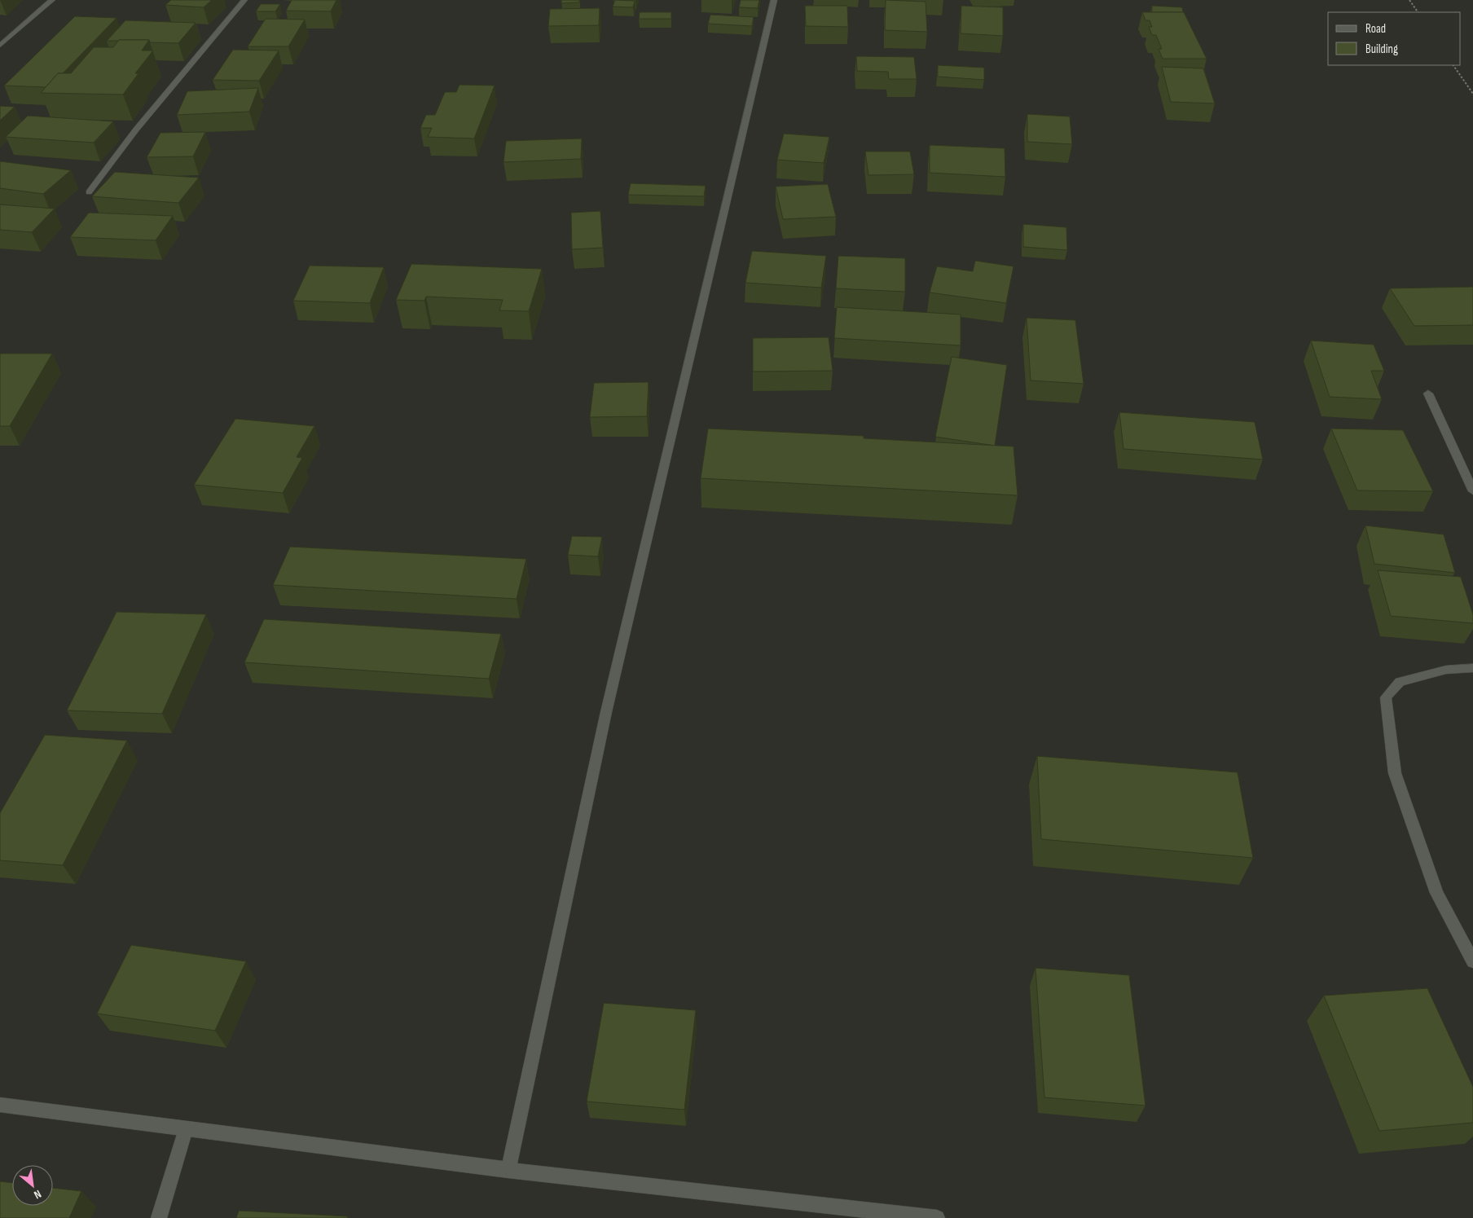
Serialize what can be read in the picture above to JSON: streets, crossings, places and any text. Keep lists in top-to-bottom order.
{
  "legend": ["Road", "Building"],
  "north": "bottom right"
}
